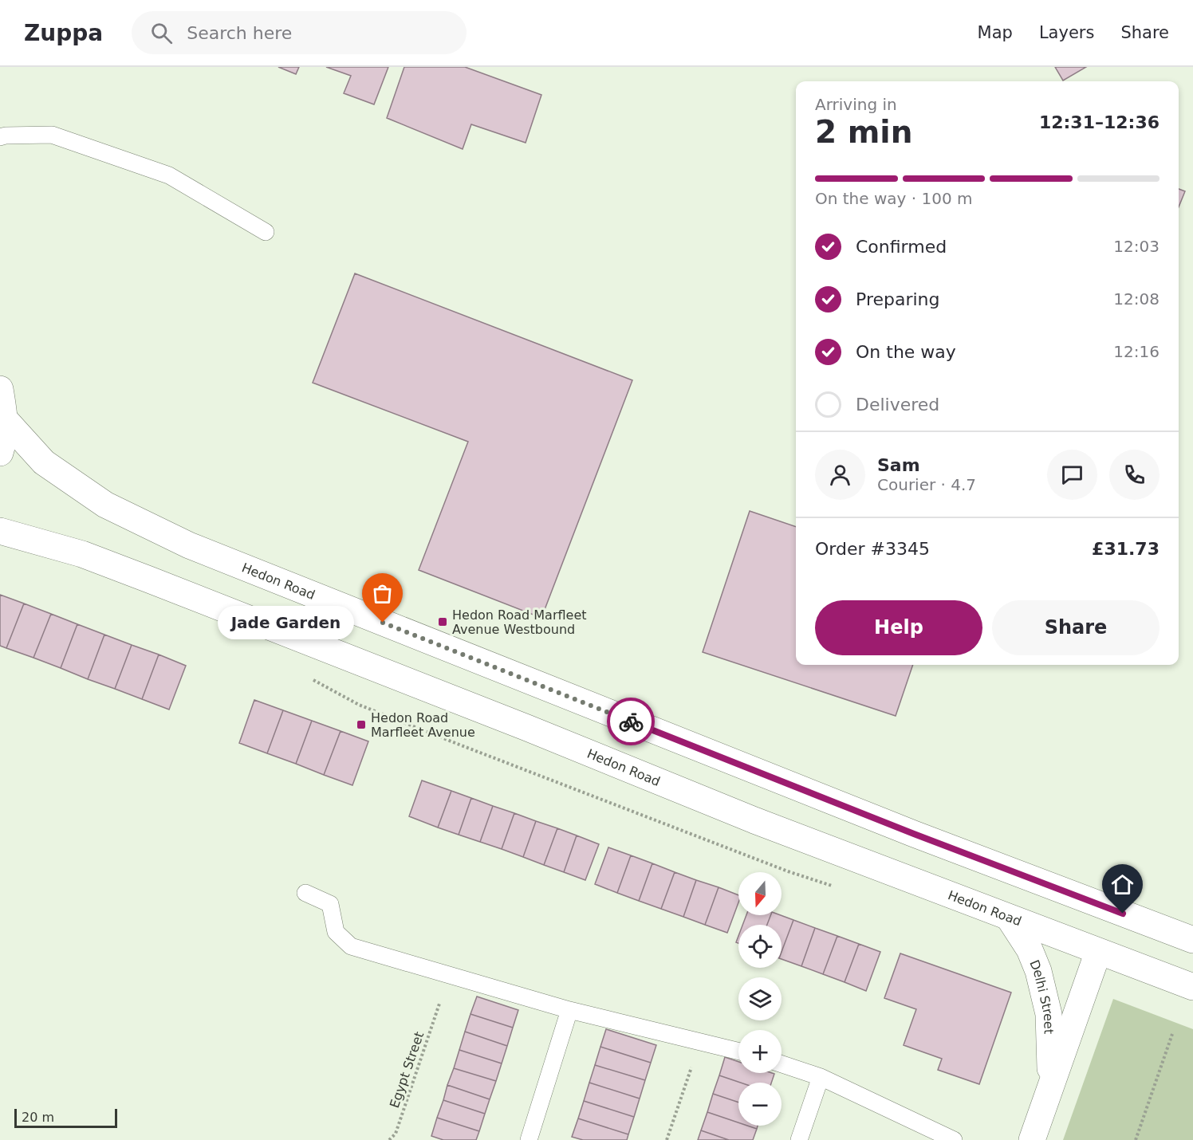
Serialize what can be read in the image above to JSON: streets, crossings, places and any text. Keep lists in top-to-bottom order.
{
  "streets": {
    "main road": ["Hedon Road", "Delhi Street"],
    "path": ["Egypt Street"]
  },
  "crossings": [
    ["Hedon Road", "Delhi Street"]
  ],
  "places": {
    "transit": ["Hedon Road Marfleet Avenue Westbound", "Hedon Road Marfleet Avenue"],
    "other": ["Jade Garden"]
  },
  "scale_bar": "20 m",
  "north": "bottom",
  "page": {
    "header": "Zuppa",
    "search": "Search here",
    "nav": ["Map", "Layers", "Share"],
    "heading": ["2 min", "Arriving in", "12:31–12:36"],
    "panel": [
      "Sam",
      "Courier · 4.7",
      "Order #3345",
      "£31.73"
    ],
    "bar": "On the way · 100 m",
    "list": [
      ["Confirmed", "12:03"],
      ["Preparing", "12:08"],
      ["On the way", "12:16"],
      "Delivered"
    ],
    "buttons": ["Help", "Share"],
    "bubble": "Jade Garden",
    "map_buttons": ["+", "−"],
    "scale": "20 m"
  }
}
